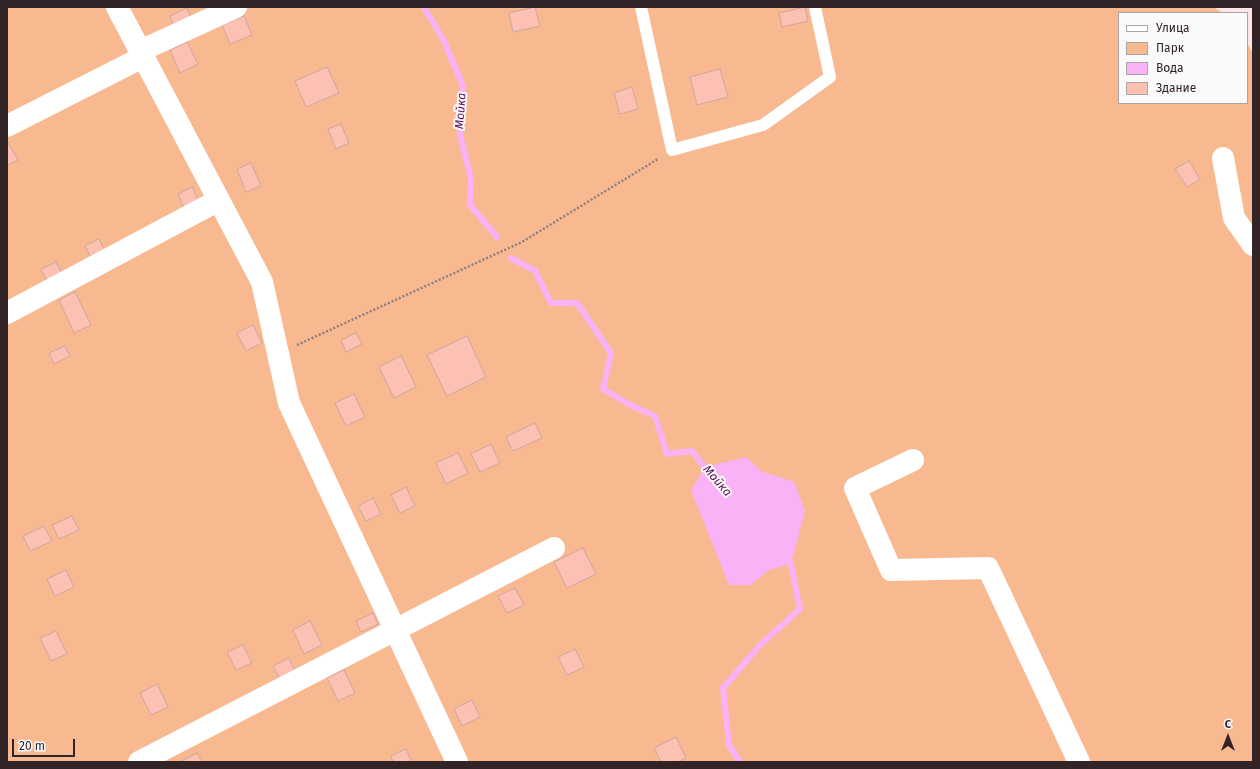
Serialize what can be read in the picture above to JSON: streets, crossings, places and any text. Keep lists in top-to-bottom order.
{
  "water": ["Мойка"],
  "legend": [
    "Улица",
    "Парк",
    "Вода",
    "Здание"
  ],
  "scale_bar": "20 m",
  "north": "top"
}
